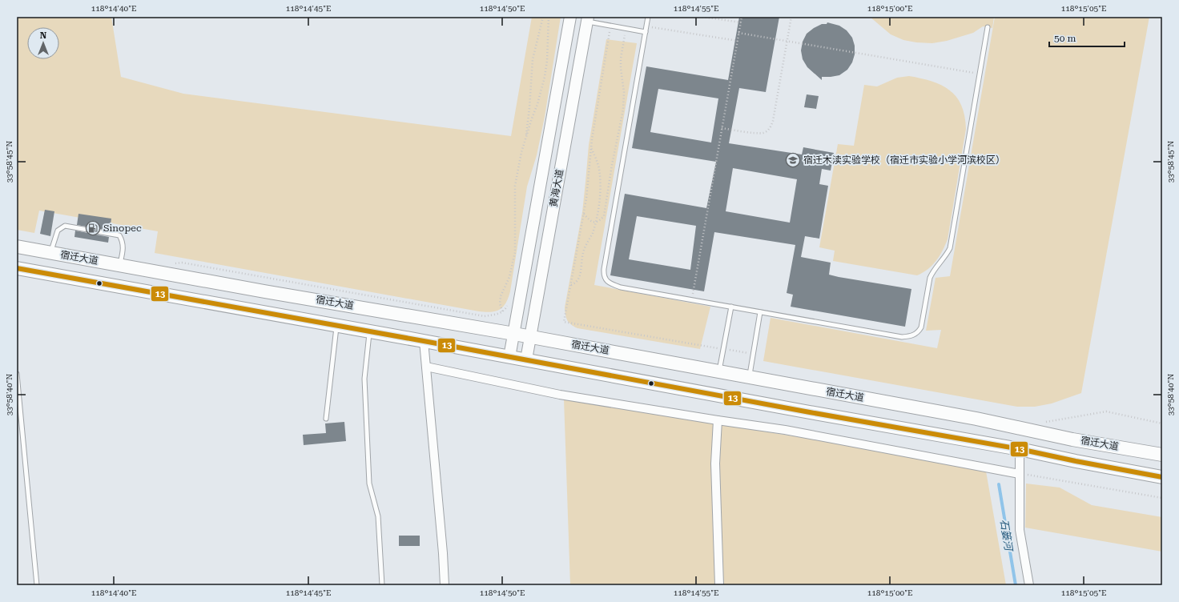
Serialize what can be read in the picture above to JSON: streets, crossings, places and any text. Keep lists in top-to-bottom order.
{
  "streets": {
    "main road": ["黄海大道", "宿迁大道"]
  },
  "crossings": [
    ["黄海大道", "宿迁大道"]
  ],
  "water": ["石篓河"],
  "places": {
    "school or university": ["宿迁木渎实验学校（宿迁市实验小学河滨校区）"],
    "fuel station": ["Sinopec"]
  },
  "lines": ["transit line 13"],
  "scale_bar": "50 m",
  "north": "top",
  "coordinates": [
    "118°14'40\"E",
    "118°14'45\"E",
    "118°14'50\"E",
    "118°14'55\"E",
    "118°15'00\"E",
    "118°15'05\"E",
    "33°58'45\"N",
    "33°58'40\"N"
  ]
}
